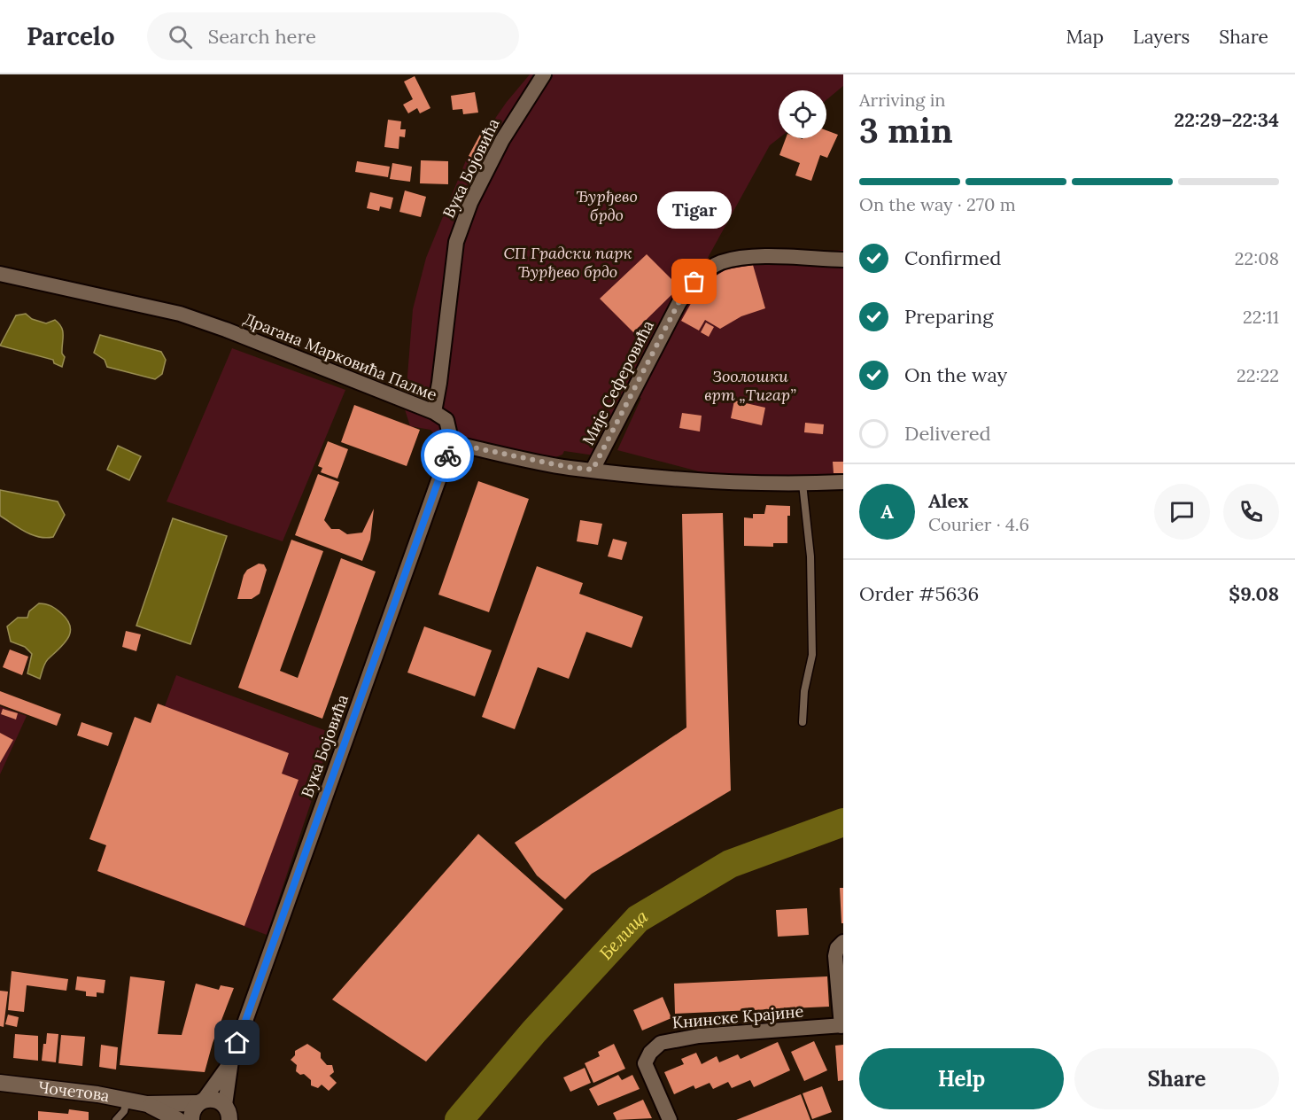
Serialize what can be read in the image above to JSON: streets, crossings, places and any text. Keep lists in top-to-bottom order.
{
  "streets": {
    "street": [
      "Вука Бојовића",
      "Драгана Марковића Палме",
      "Мије Сеферовића",
      "Книнске Крајине",
      "Чочетова"
    ]
  },
  "crossings": [
    ["Вука Бојовића", "Драгана Марковића Палме"],
    ["Вука Бојовића", "Чочетова"]
  ],
  "water": ["Белица"],
  "parks": ["Ђурђево брдо", "СП Градски парк Ђурђево брдо", "Зоолошки врт „Тигар”"],
  "places": ["Tigar"],
  "page": {
    "header": "Parcelo",
    "search": "Search here",
    "nav": ["Map", "Layers", "Share"],
    "heading": ["3 min", "Arriving in", "22:29–22:34"],
    "panel": [
      "Alex",
      "Courier · 4.6",
      "Order #5636",
      "$9.08"
    ],
    "bar": "On the way · 270 m",
    "bubble": "Tigar",
    "list": [
      ["Confirmed", "22:08"],
      ["Preparing", "22:11"],
      ["On the way", "22:22"],
      "Delivered"
    ],
    "round": "A",
    "buttons": ["Help", "Share"]
  }
}
